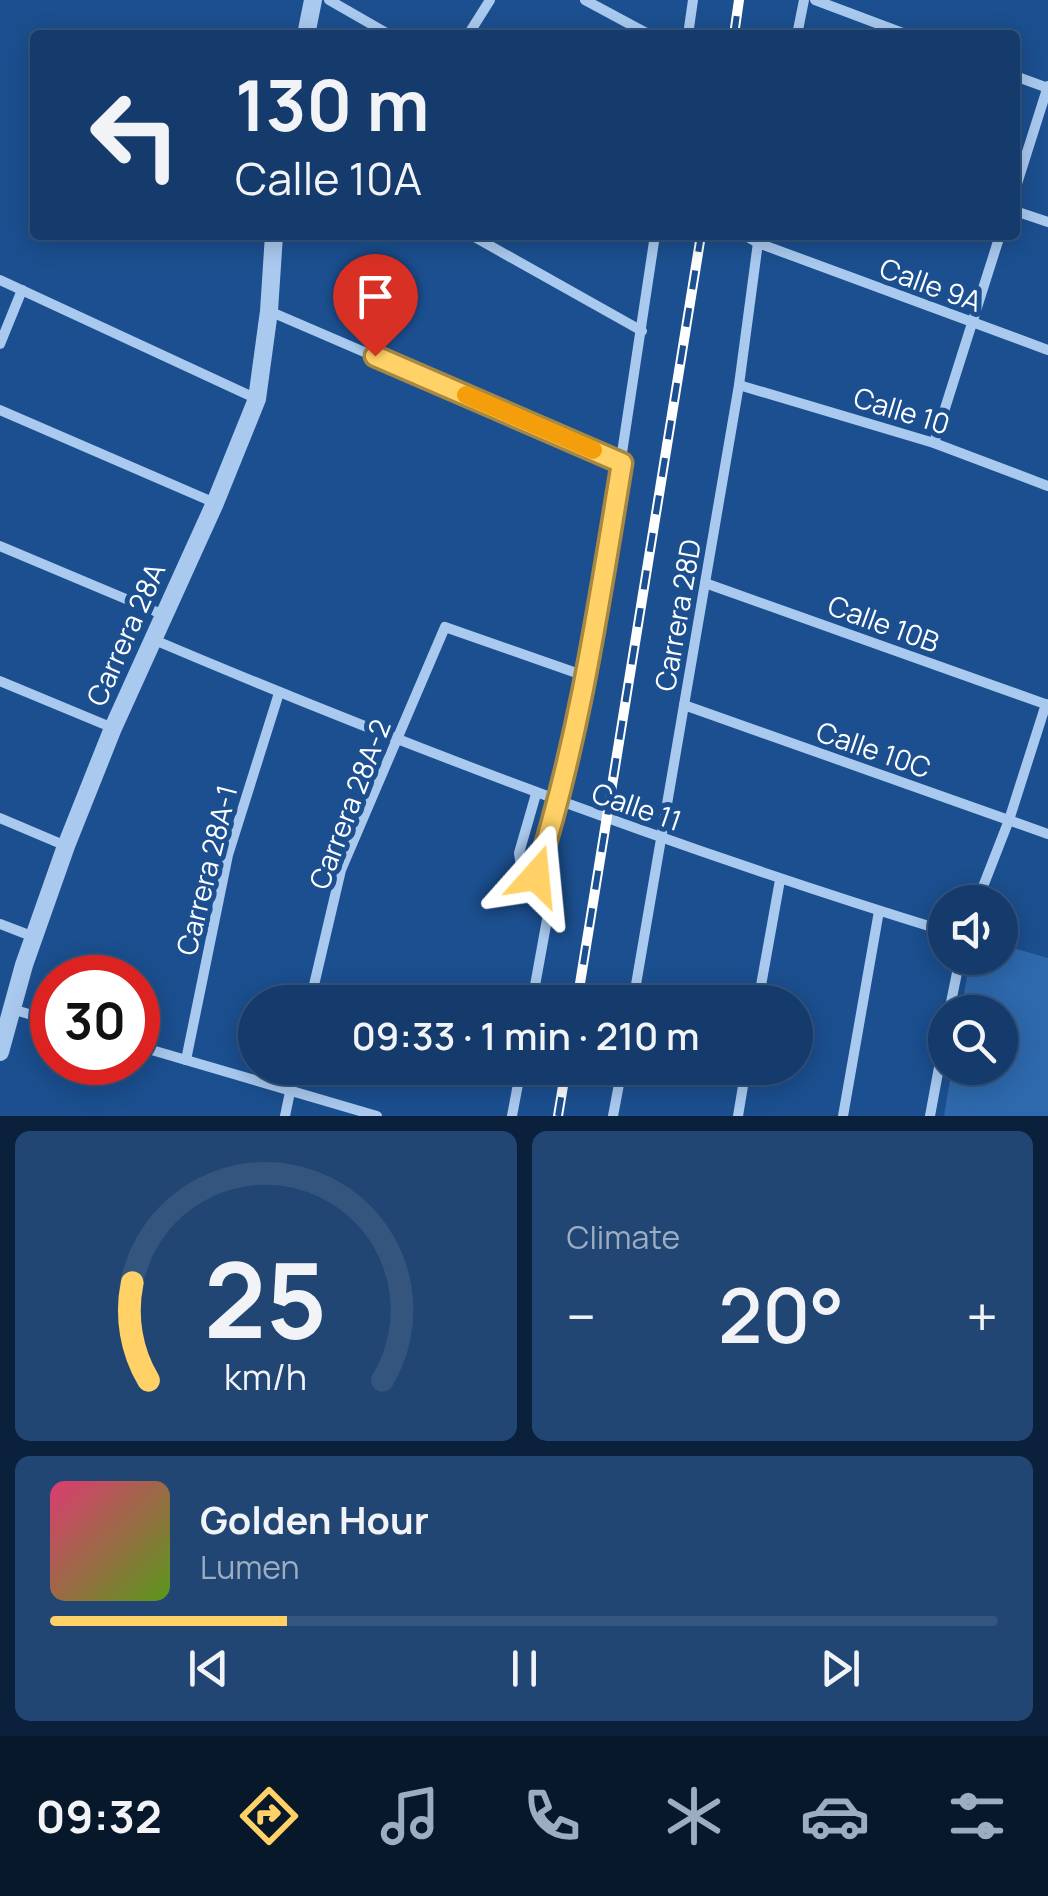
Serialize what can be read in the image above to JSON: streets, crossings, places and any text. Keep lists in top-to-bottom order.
{
  "streets": {
    "street": [
      "Calle 9A",
      "Calle 10",
      "Carrera 28D",
      "Calle 10B",
      "Carrera 28A",
      "Calle 10C",
      "Carrera 28A-2",
      "Calle 11",
      "Carrera 28A-1"
    ]
  },
  "crossings": [
    ["Calle 10", "Carrera 28D"],
    ["Carrera 28D", "Calle 10B"],
    ["Carrera 28D", "Calle 10C"],
    ["Carrera 28D", "Calle 11"],
    ["Carrera 28A", "Calle 11"],
    ["Carrera 28A-2", "Calle 11"],
    ["Calle 11", "Carrera 28A-1"]
  ],
  "page": {
    "turn": ["130 m", "Calle 10A"],
    "limit": "30",
    "trip": "09:33 · 1 min · 210 m",
    "tile": "Climate",
    "heat": ["−", "20°", "+"],
    "song": ["Golden Hour", "Lumen"],
    "tabs": "09:32",
    "gauge": ["25", "km/h"]
  }
}
